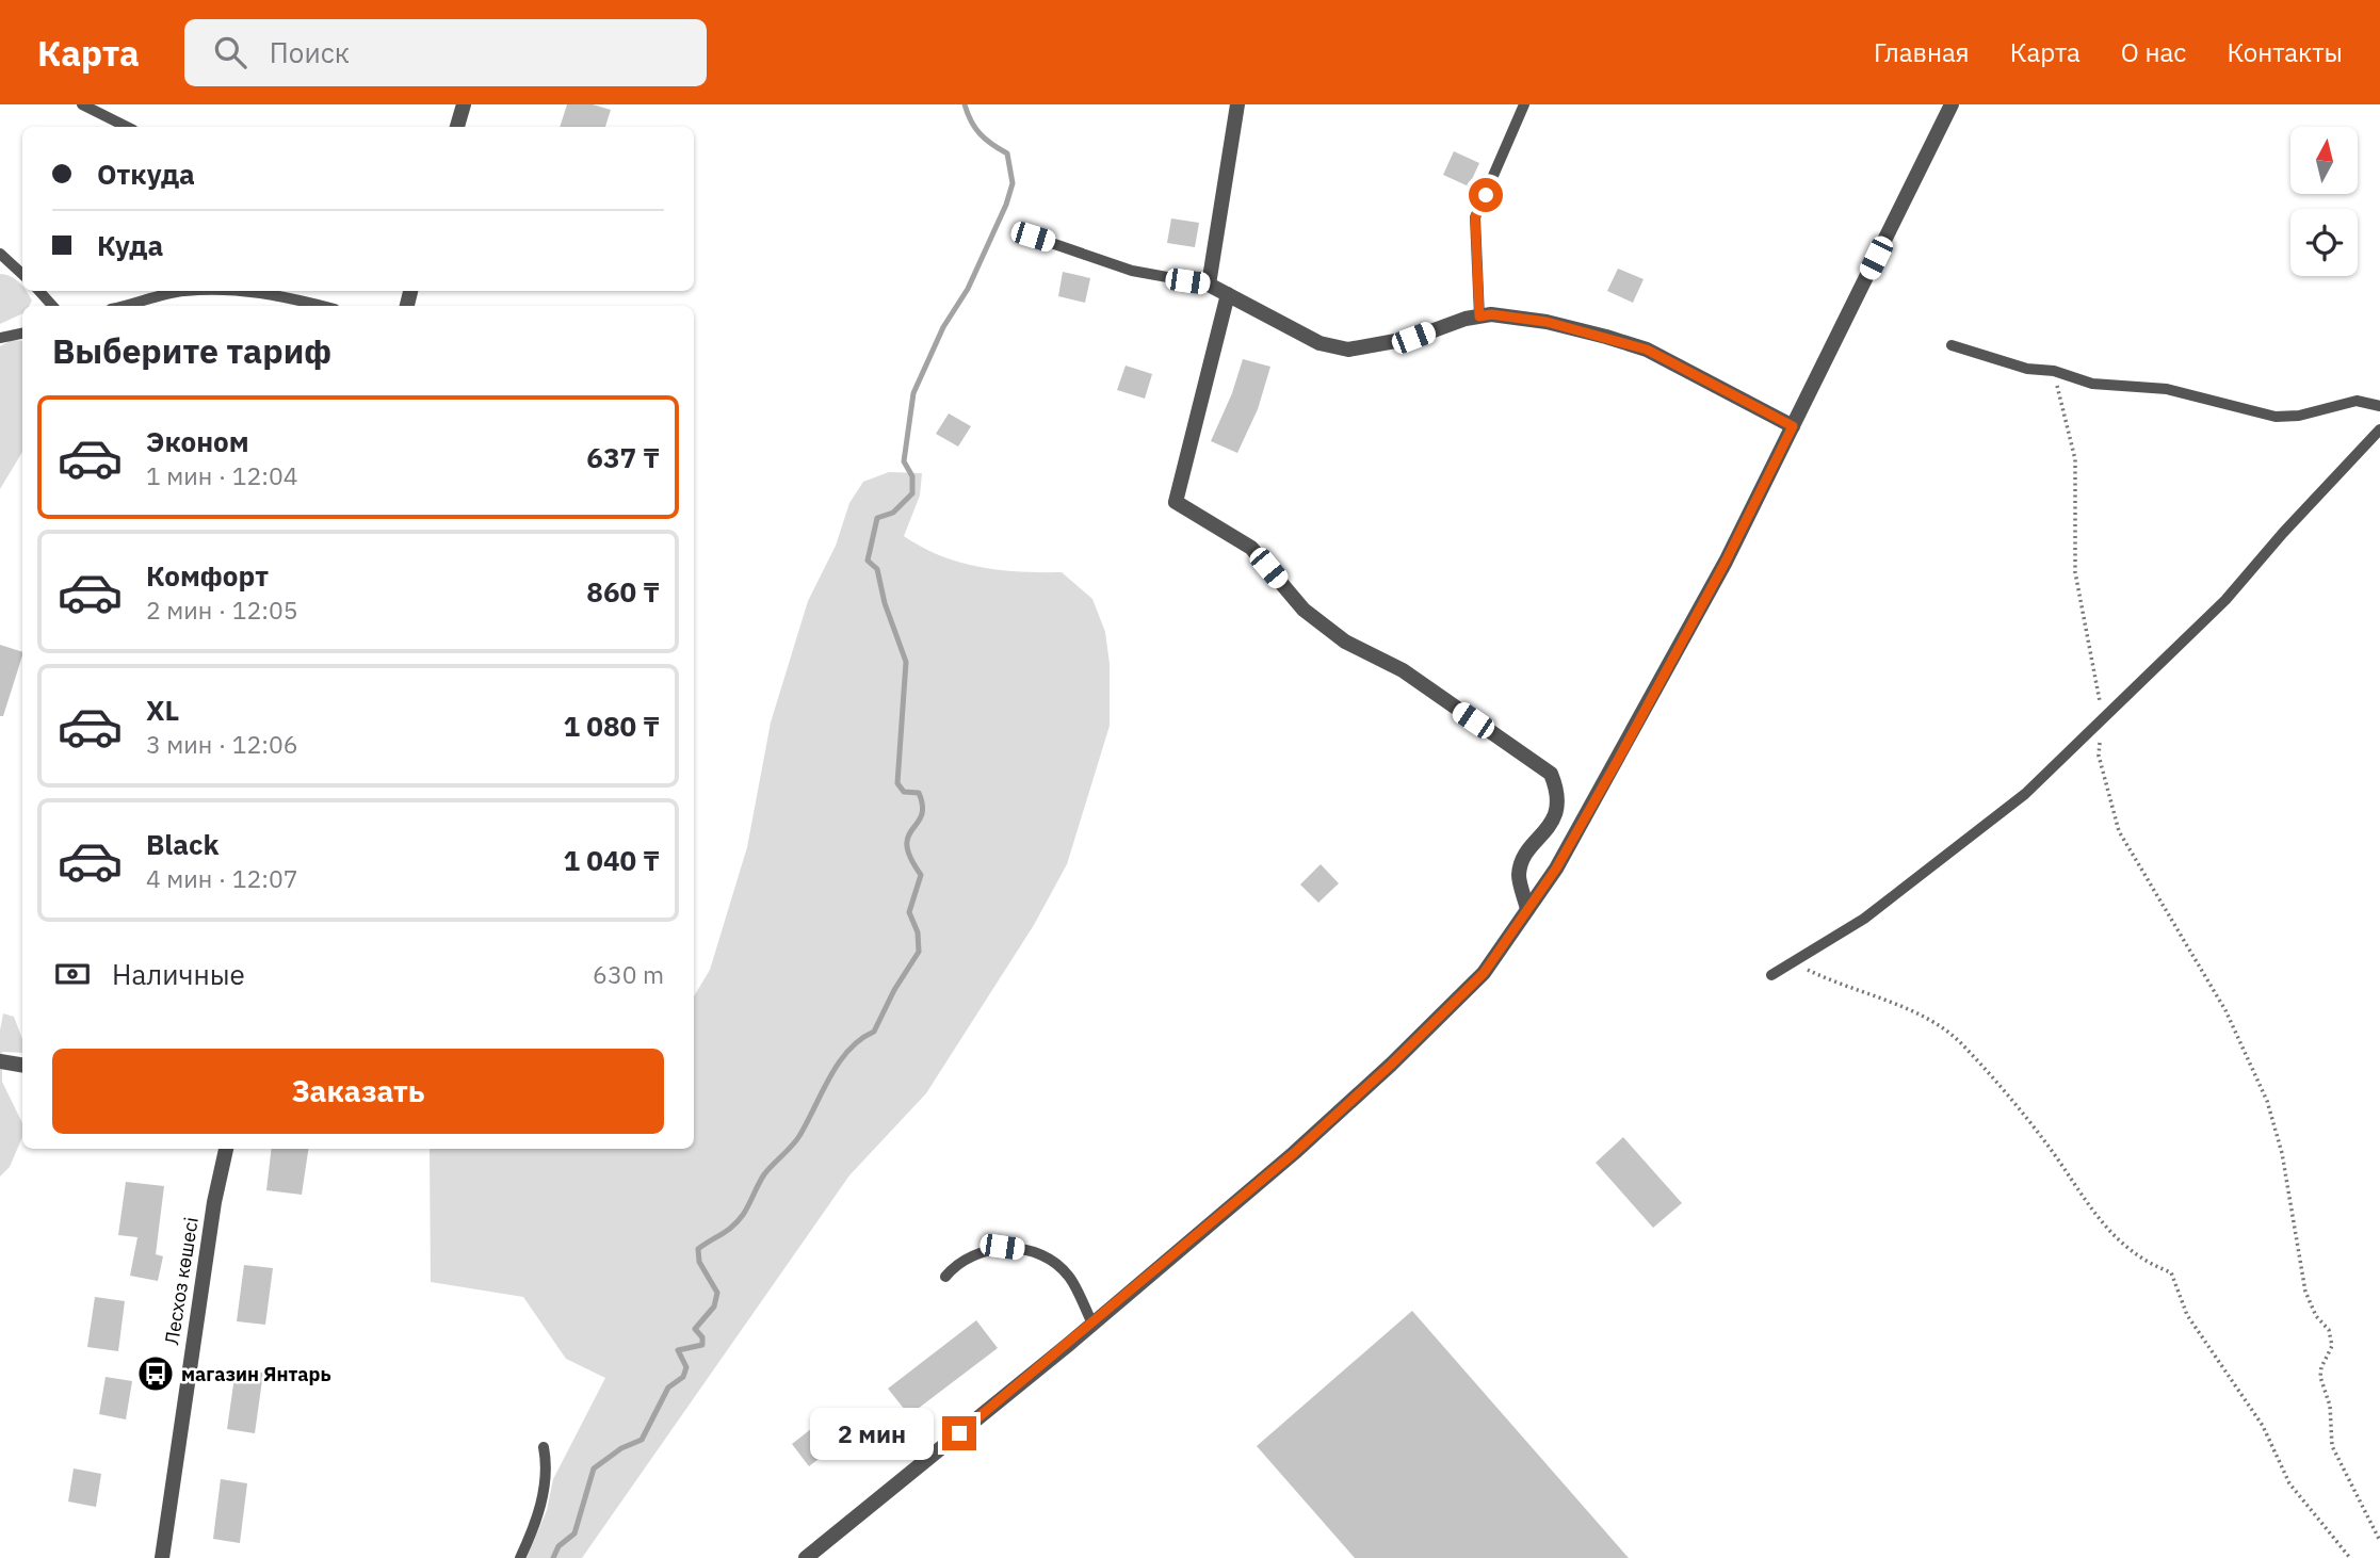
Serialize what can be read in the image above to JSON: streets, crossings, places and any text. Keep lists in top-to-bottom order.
{
  "streets": {
    "street": ["Лесхоз көшесі"]
  },
  "places": {
    "bus stop": ["магазин Янтарь"]
  },
  "north": "top",
  "page": {
    "header": "Карта",
    "search": "Поиск",
    "nav": [
      "Главная",
      "Карта",
      "О нас",
      "Контакты"
    ],
    "banner": ["Откуда", "Куда"],
    "heading": "Выберите тариф",
    "list": [
      {
        "name": "Эконом",
        "note": "1 мин · 12:04",
        "value": "637 ₸"
      },
      {
        "name": "Комфорт",
        "note": "2 мин · 12:05",
        "value": "860 ₸"
      },
      {
        "name": "XL",
        "note": "3 мин · 12:06",
        "value": "1 080 ₸"
      },
      {
        "name": "Black",
        "note": "4 мин · 12:07",
        "value": "1 040 ₸"
      }
    ],
    "pay": ["Наличные", "630 m"],
    "buttons": "Заказать",
    "bubble": "2 мин"
  }
}
